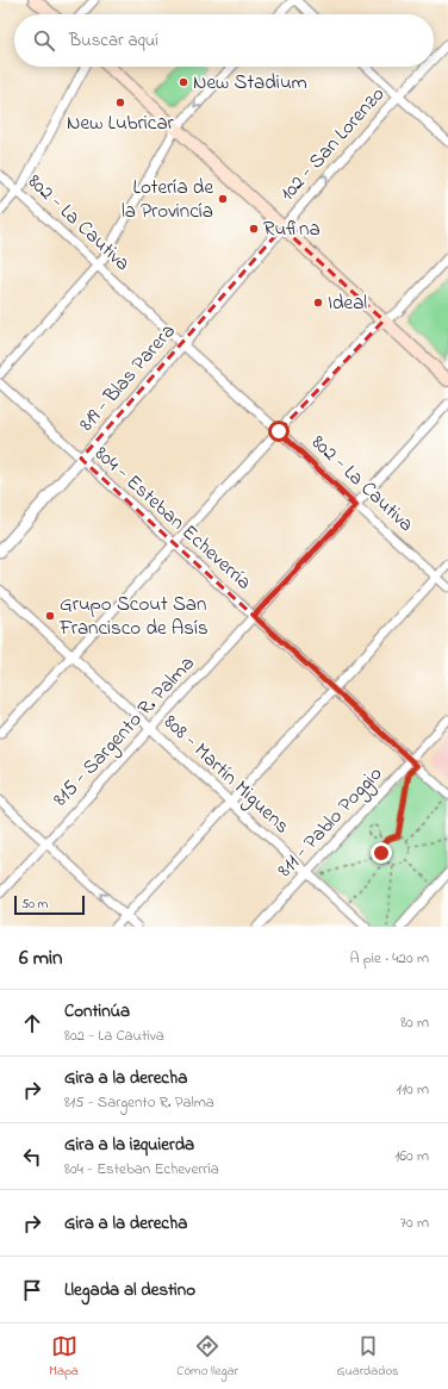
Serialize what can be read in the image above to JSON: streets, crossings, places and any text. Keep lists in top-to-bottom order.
{
  "streets": {
    "street": [
      "102 - San Lorenzo",
      "802 - La Cautiva",
      "819 - Blas Parera",
      "804 - Esteban Echeverría",
      "815 - Sargento R. Palma",
      "808 - Martín Miguens",
      "811 - Pablo Poggio"
    ]
  },
  "crossings": [
    ["102 - San Lorenzo", "819 - Blas Parera"],
    ["802 - La Cautiva", "819 - Blas Parera"],
    ["802 - La Cautiva", "815 - Sargento R. Palma"],
    ["819 - Blas Parera", "804 - Esteban Echeverría"],
    ["804 - Esteban Echeverría", "815 - Sargento R. Palma"],
    ["804 - Esteban Echeverría", "811 - Pablo Poggio"],
    ["815 - Sargento R. Palma", "808 - Martín Miguens"],
    ["808 - Martín Miguens", "811 - Pablo Poggio"]
  ],
  "one_way": ["102 - San Lorenzo"],
  "places": [
    "New Stadium",
    "New Lubricar",
    "Lotería de la Provincía",
    "Rufina",
    "Ideal",
    "Grupo Scout San Francisco de Asís"
  ],
  "scale_bar": "50 m",
  "page": {
    "search": "Buscar aquí",
    "scale": "50 m",
    "heading": ["6 min", "A pie · 420 m"],
    "list": [
      ["Continúa", "802 - La Cautiva", "80 m"],
      ["Gira a la derecha", "815 - Sargento R. Palma", "110 m"],
      ["Gira a la izquierda", "804 - Esteban Echeverría", "160 m"],
      ["Gira a la derecha", "70 m"],
      "Llegada al destino"
    ],
    "nav": ["Mapa", "Cómo llegar", "Guardados"]
  }
}
